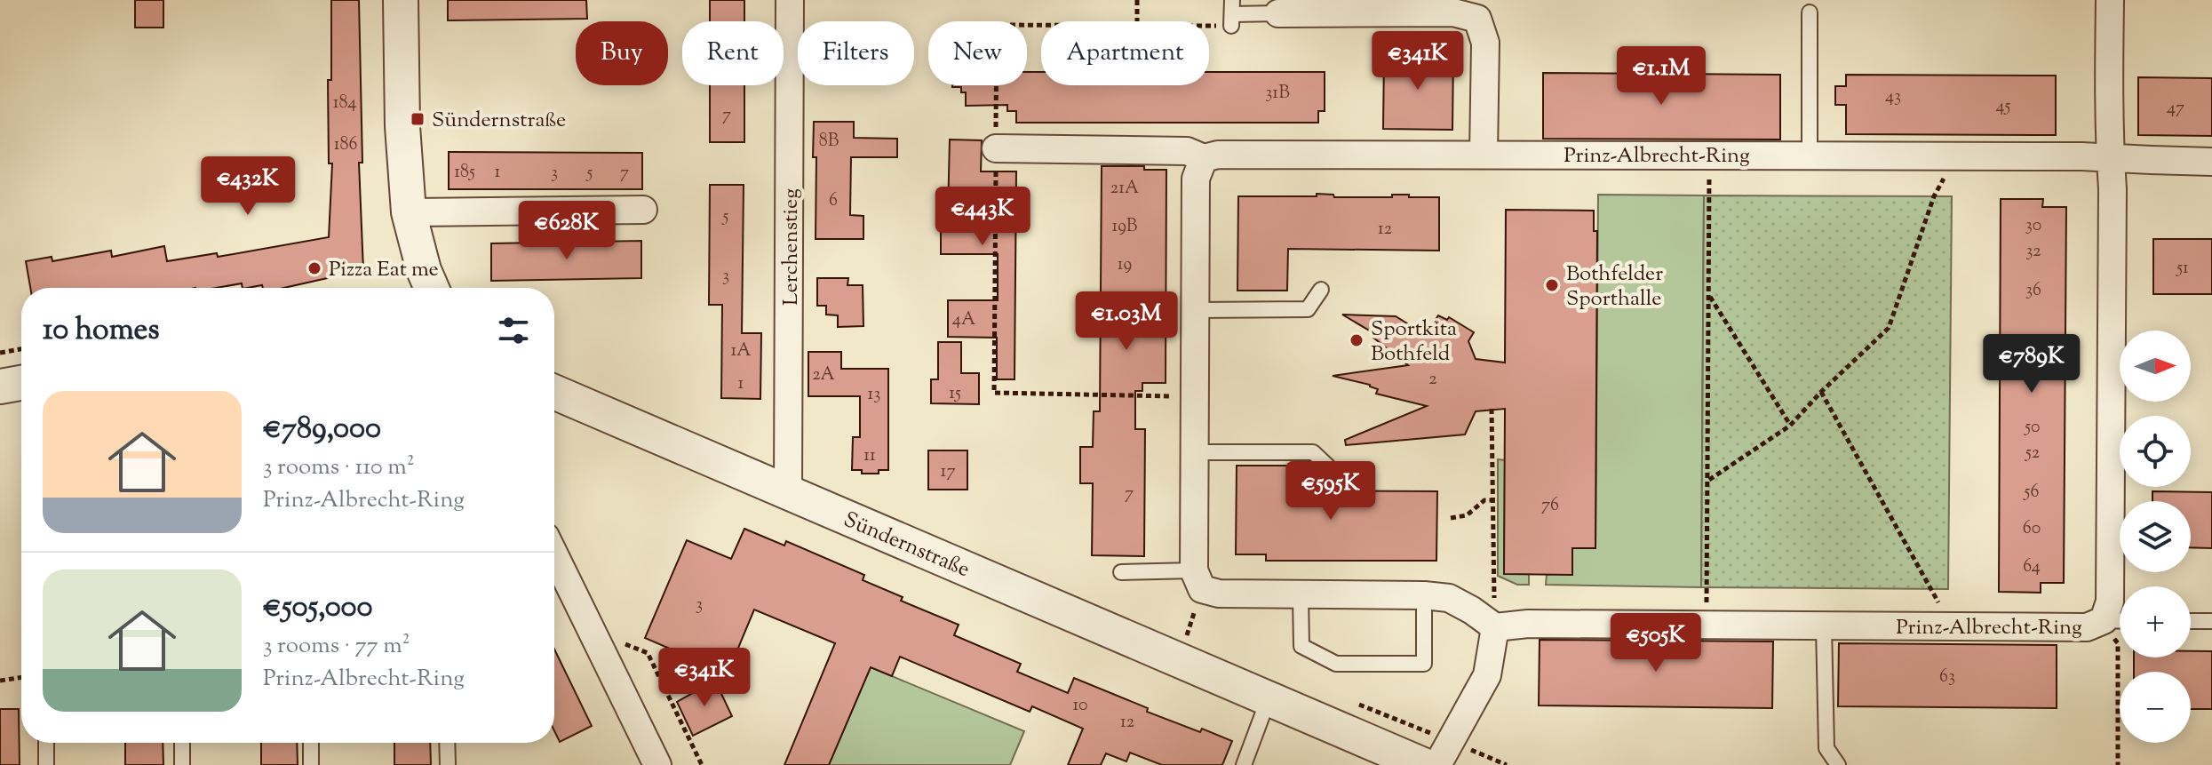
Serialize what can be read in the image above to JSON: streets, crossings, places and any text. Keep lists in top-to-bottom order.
{
  "streets": {
    "street": ["Prinz-Albrecht-Ring", "Lerchenstieg", "Sündernstraße"]
  },
  "crossings": [
    ["Lerchenstieg", "Sündernstraße"]
  ],
  "places": {
    "transit": ["Sündernstraße"],
    "other": ["Pizza Eat me", "Bothfelder Sporthalle", "Sportkita Bothfeld"]
  },
  "house_numbers": [
    "31B",
    "43",
    "184",
    "45",
    "47",
    "7",
    "8B",
    "186",
    "185",
    "1",
    "3",
    "5",
    "7",
    "21A",
    "6",
    "5",
    "30",
    "19B",
    "12",
    "32",
    "19",
    "51",
    "3",
    "36",
    "4A",
    "1A",
    "2A",
    "2",
    "1",
    "15",
    "13",
    "50",
    "52",
    "11",
    "17",
    "56",
    "7",
    "76",
    "60",
    "64",
    "3",
    "63",
    "10",
    "12"
  ],
  "north": "right",
  "page": {
    "chip": [
      "Buy",
      "Rent",
      "Filters",
      "New",
      "Apartment"
    ],
    "price": [
      "€341K",
      "€1.1M",
      "€432K",
      "€443K",
      "€628K",
      "€1.03M",
      "€789K",
      "€595K",
      "€505K",
      "€341K"
    ],
    "heading": "10 homes",
    "map_buttons": ["+", "−"],
    "list": [
      {
        "name": "€789,000",
        "note": "3 rooms · 110 m² · Prinz-Albrecht-Ring"
      },
      {
        "name": "€505,000",
        "note": "3 rooms · 77 m² · Prinz-Albrecht-Ring"
      }
    ]
  }
}
